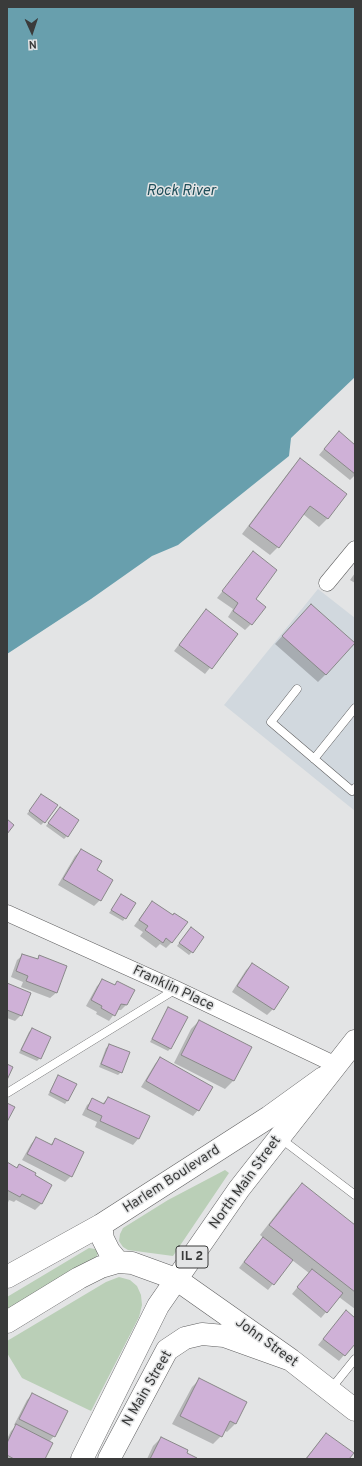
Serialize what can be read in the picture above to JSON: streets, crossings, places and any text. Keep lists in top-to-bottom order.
{
  "streets": {
    "main road": [
      "Harlem Boulevard",
      "North Main Street",
      "IL 2",
      "John Street",
      "N Main Street"
    ],
    "street": ["Franklin Place"]
  },
  "crossings": [
    ["Franklin Place", "Harlem Boulevard"],
    ["Franklin Place", "North Main Street"],
    ["Harlem Boulevard", "North Main Street"],
    ["North Main Street", "John Street"],
    ["John Street", "N Main Street"]
  ],
  "water": ["Rock River"],
  "north": "bottom"
}
